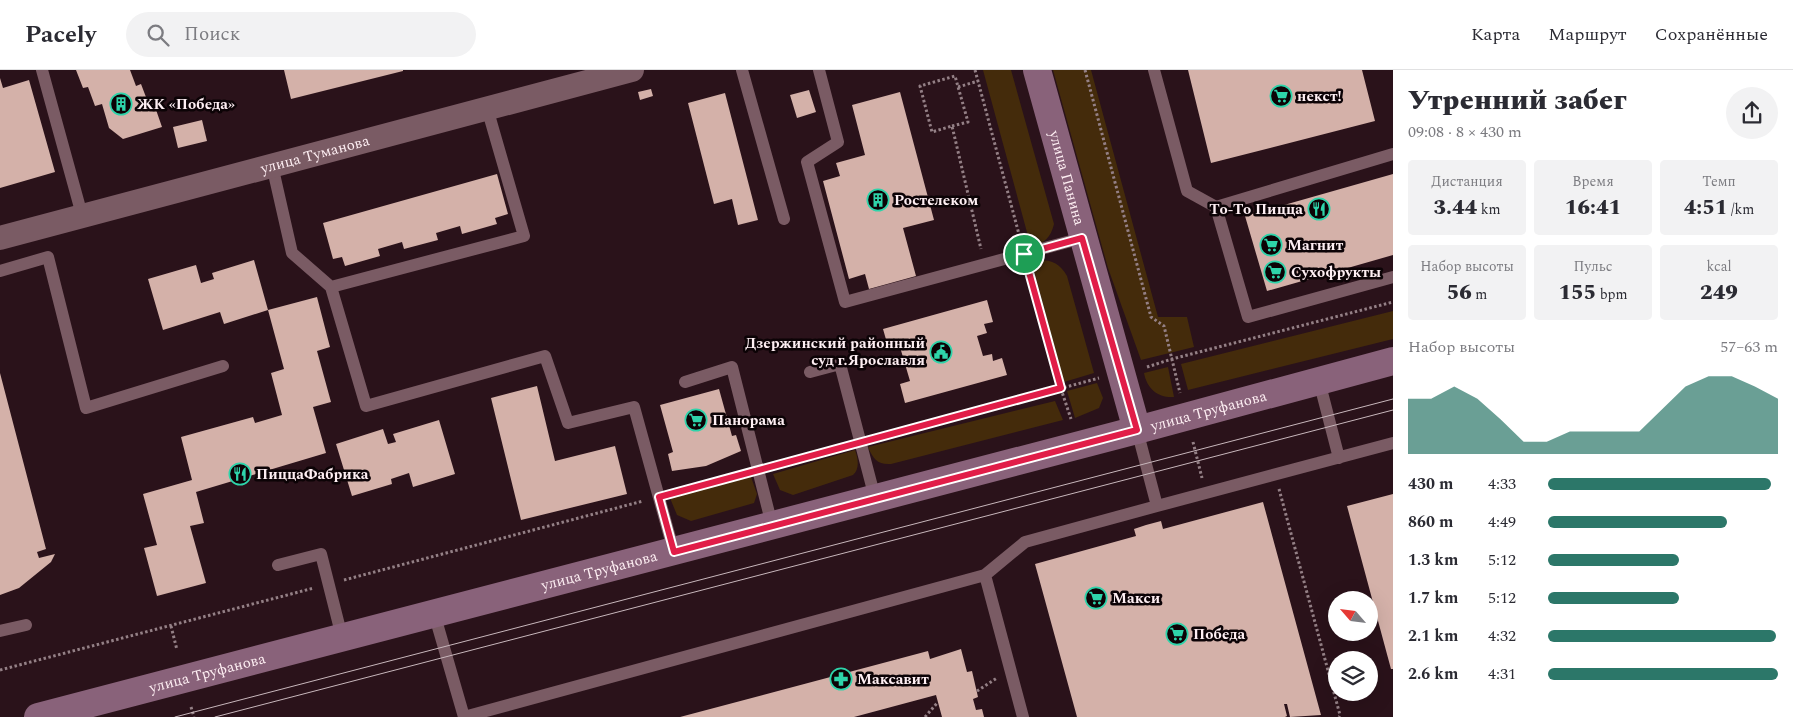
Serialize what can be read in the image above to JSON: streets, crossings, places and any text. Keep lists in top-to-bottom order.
{
  "streets": {
    "street": ["улица Туманова", "улица Панина", "улица Труфанова"]
  },
  "crossings": [
    ["улица Панина", "улица Труфанова"]
  ],
  "places": {
    "supermarket": [
      "некст!",
      "Магнит",
      "Сухофрукты",
      "Панорама",
      "Макси",
      "Победа"
    ],
    "building": ["ЖК «Победа»", "Ростелеком"],
    "restaurant": ["То-То Пицца", "ПиццаФабрика"],
    "public building": ["Дзержинский районный суд г.Ярославля"],
    "pharmacy": ["Максавит"]
  },
  "north": "top left",
  "page": {
    "header": "Pacely",
    "search": "Поиск",
    "nav": ["Карта", "Маршрут", "Сохранённые"],
    "heading": ["Утренний забег", "09:08 · 8 × 430 m"],
    "stats": [
      ["Дистанция", "3.44 km"],
      ["Время", "16:41"],
      ["Темп", "4:51 /km"],
      ["Набор высоты", "56 m"],
      ["Пульс", "155 bpm"],
      ["kcal", "249"]
    ],
    "chart": ["Набор высоты", "57–63 m"],
    "list": [
      {
        "name": "430 m",
        "note": "4:33"
      },
      {
        "name": "860 m",
        "note": "4:49"
      },
      {
        "name": "1.3 km",
        "note": "5:12"
      },
      {
        "name": "1.7 km",
        "note": "5:12"
      },
      {
        "name": "2.1 km",
        "note": "4:32"
      },
      {
        "name": "2.6 km",
        "note": "4:31"
      }
    ]
  }
}
